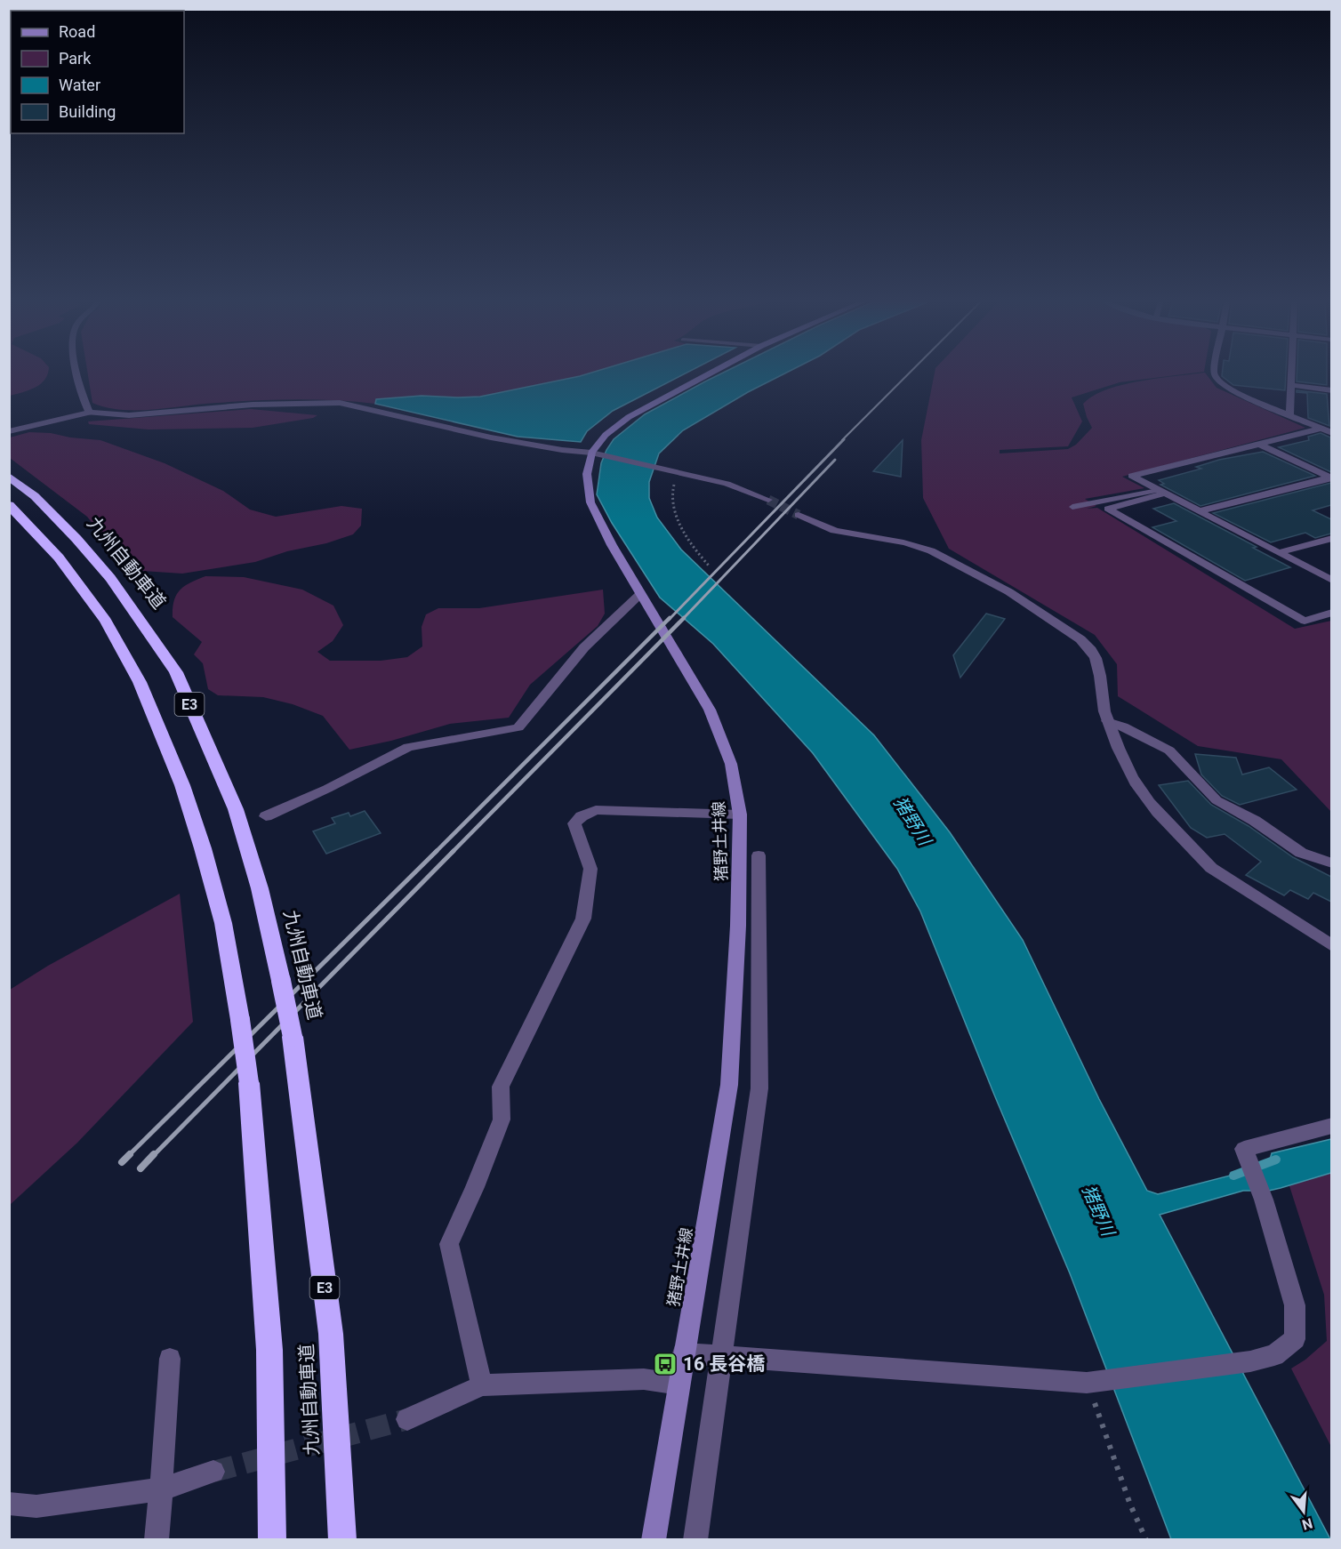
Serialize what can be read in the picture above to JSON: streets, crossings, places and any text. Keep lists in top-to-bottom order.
{
  "streets": {
    "highway": ["九州自動車道", "E3"],
    "main road": ["猪野土井線"]
  },
  "water": ["猪野川"],
  "places": {
    "bus stop": ["16 長谷橋"]
  },
  "legend": [
    "Road",
    "Park",
    "Water",
    "Building"
  ],
  "north": "bottom"
}
